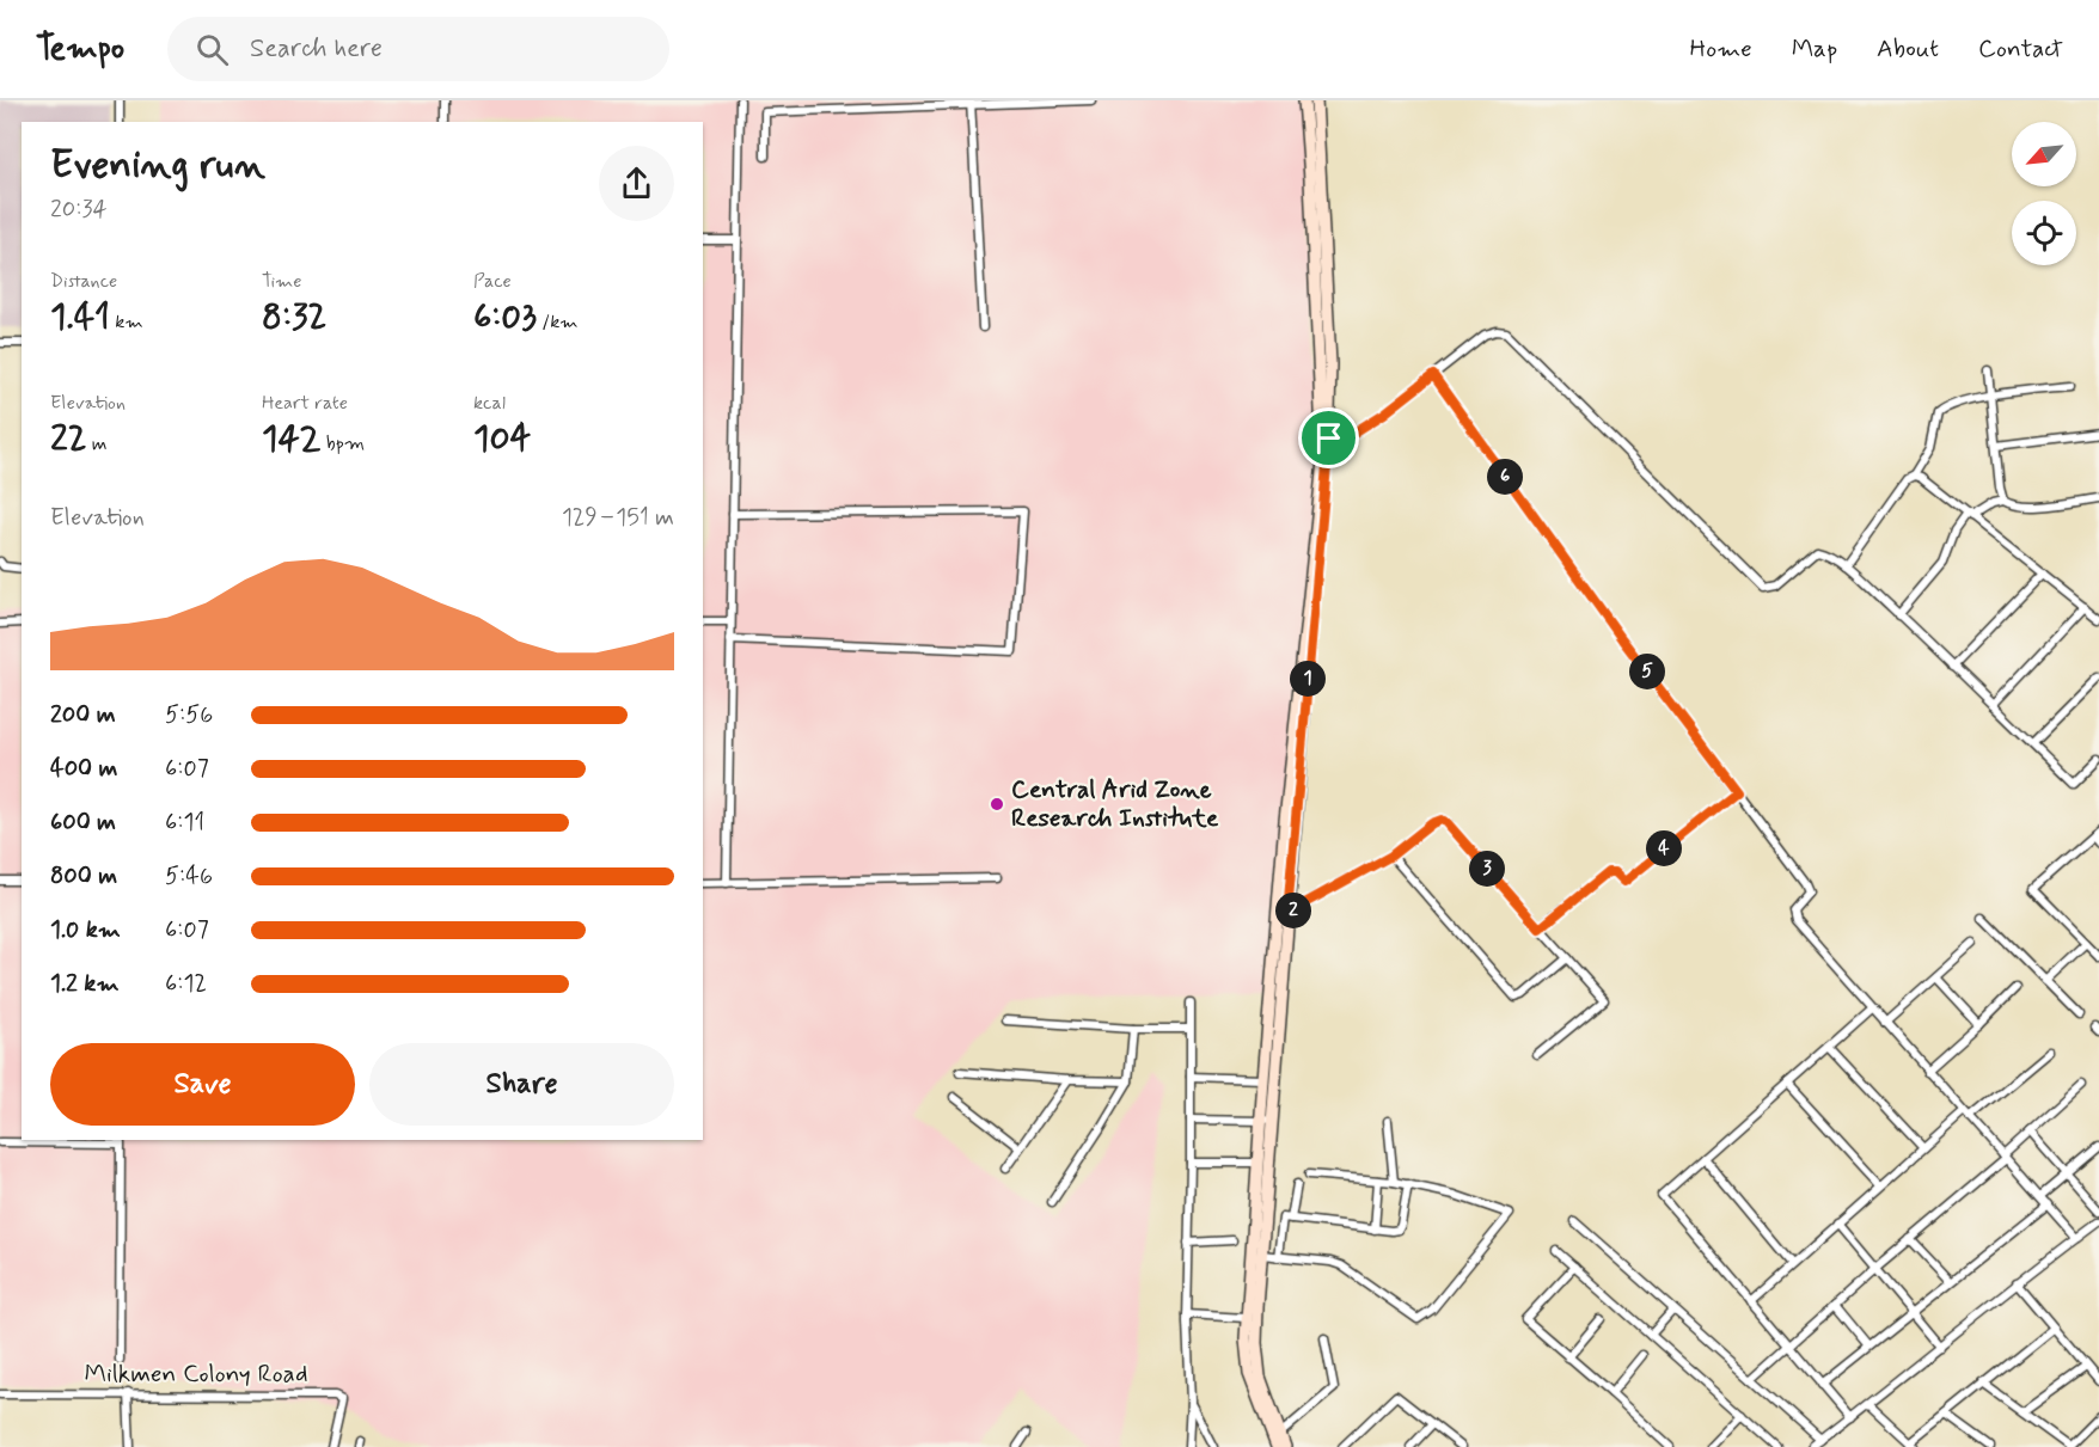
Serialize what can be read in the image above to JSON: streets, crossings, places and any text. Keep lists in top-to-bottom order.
{
  "streets": {
    "street": ["Milkmen Colony Road"]
  },
  "places": ["Central Arid Zone Research Institute"],
  "north": "bottom left",
  "page": {
    "header": "Tempo",
    "search": "Search here",
    "nav": [
      "Home",
      "Map",
      "About",
      "Contact"
    ],
    "heading": ["Evening run", "20:34"],
    "stats": [
      ["Distance", "1.41 km"],
      ["Time", "8:32"],
      ["Pace", "6:03 /km"],
      ["Elevation", "22 m"],
      ["Heart rate", "142 bpm"],
      ["kcal", "104"]
    ],
    "pins": [
      "6",
      "5",
      "1",
      "4",
      "3",
      "2"
    ],
    "chart": ["Elevation", "129–151 m"],
    "list": [
      {
        "name": "200 m",
        "note": "5:56"
      },
      {
        "name": "400 m",
        "note": "6:07"
      },
      {
        "name": "600 m",
        "note": "6:11"
      },
      {
        "name": "800 m",
        "note": "5:46"
      },
      {
        "name": "1.0 km",
        "note": "6:07"
      },
      {
        "name": "1.2 km",
        "note": "6:12"
      }
    ],
    "buttons": ["Save", "Share"]
  }
}
